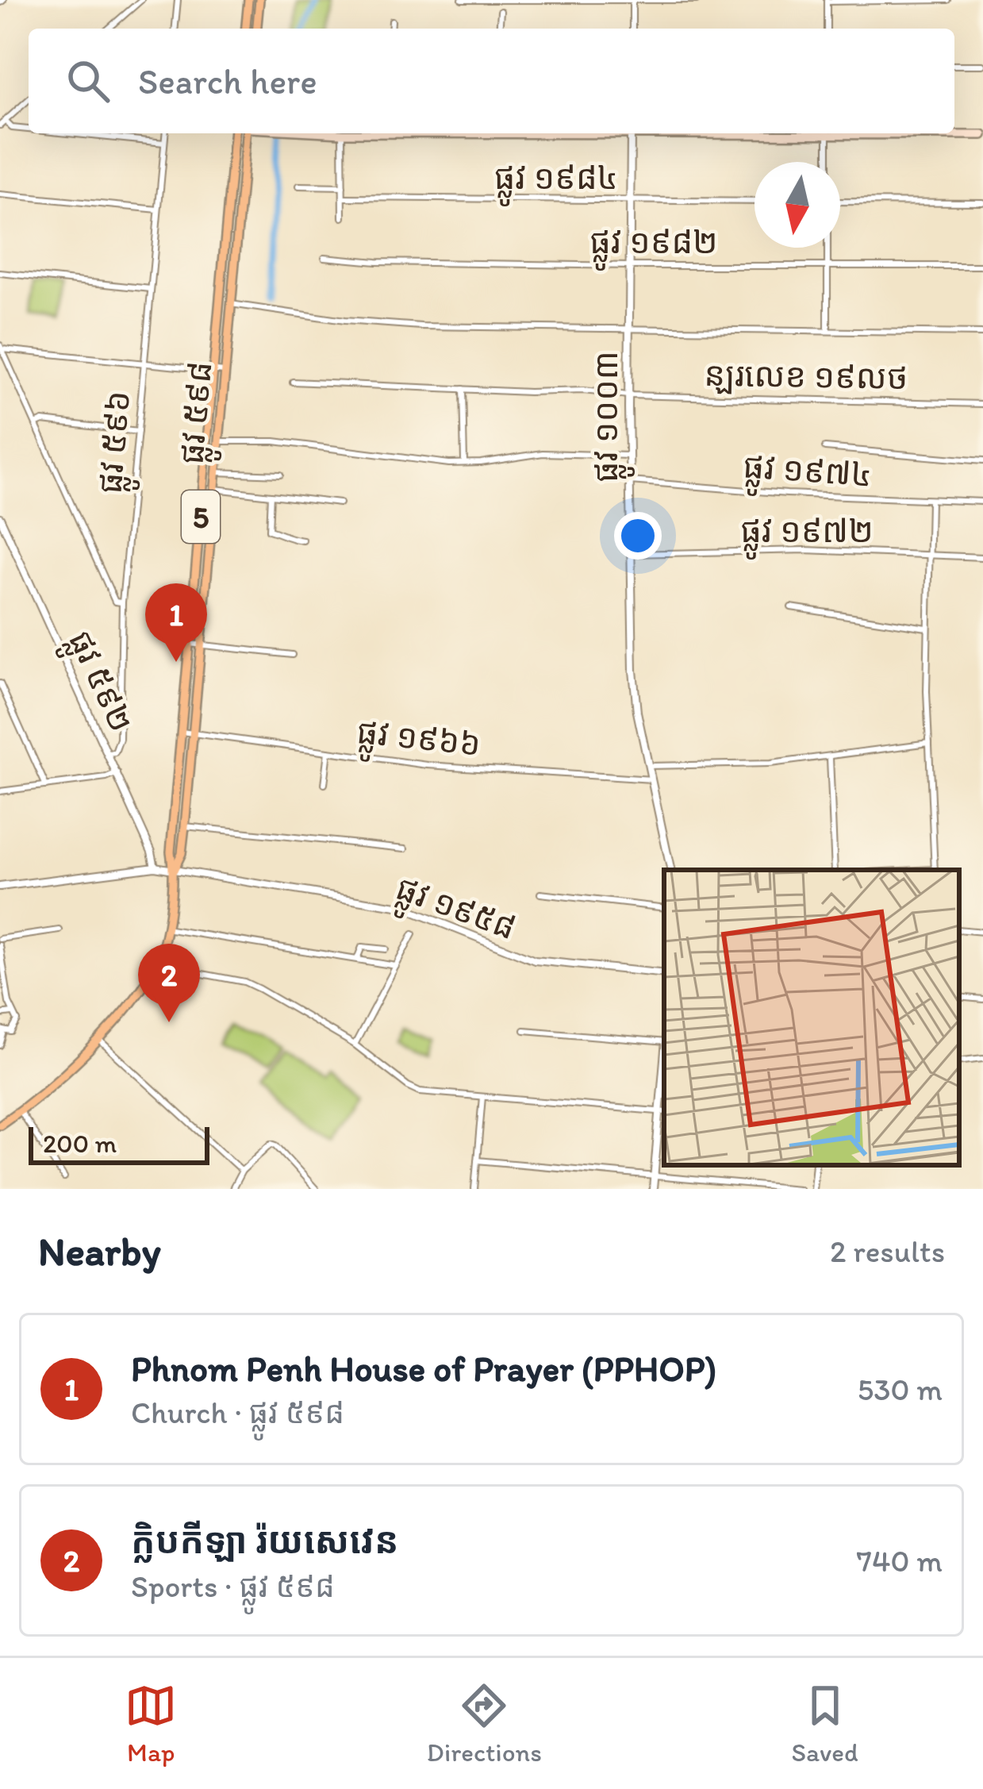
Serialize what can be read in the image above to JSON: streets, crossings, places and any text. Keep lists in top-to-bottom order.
{
  "streets": {
    "main road": ["ផ្លូវ ៥៩៨", "5"],
    "street": [
      "ផ្លូវ ១៩៨៤",
      "ផ្លូវ ១៩៨២",
      "ន្ឡរលេខ ១៩លថ",
      "ផ្លូវ ១០០៣",
      "ផ្លូវ ៥៩៦",
      "ផ្លូវ ១៩៧៤",
      "ផ្លូវ ១៩៧២",
      "ផ្លូវ ៥៩២",
      "ផ្លូវ ១៩៦៦",
      "ផ្លូវ ១៩៥៨"
    ]
  },
  "crossings": [
    ["ផ្លូវ ១៩៨៤", "ផ្លូវ ១០០៣"],
    ["ផ្លូវ ១៩៨២", "ផ្លូវ ១០០៣"],
    ["ន្ឡរលេខ ១៩លថ", "ផ្លូវ ១០០៣"],
    ["ផ្លូវ ៥៩៨", "ផ្លូវ ១៩៦៦"],
    ["ផ្លូវ ៥៩៨", "ផ្លូវ ១៩៥៨"],
    ["ផ្លូវ ១០០៣", "ផ្លូវ ១៩៧៤"],
    ["ផ្លូវ ១០០៣", "ផ្លូវ ១៩៧២"],
    ["ផ្លូវ ១០០៣", "ផ្លូវ ១៩៦៦"],
    ["ផ្លូវ ៥៩៦", "ផ្លូវ ៥៩២"],
    ["ផ្លូវ ៥៩២", "ផ្លូវ ១៩៥៨"]
  ],
  "scale_bar": "200 m",
  "north": "bottom",
  "page": {
    "search": "Search here",
    "pins": ["1", "2"],
    "scale": "200 m",
    "heading": ["Nearby", "2 results"],
    "list": [
      {
        "mark": "1",
        "name": "Phnom Penh House of Prayer (PPHOP)",
        "note": "Church · ផ្លូវ ៥៩៨",
        "value": "530 m"
      },
      {
        "mark": "2",
        "name": "ក្លិបកីឡា រ៉យសេវេន",
        "note": "Sports · ផ្លូវ ៥៩៨",
        "value": "740 m"
      }
    ],
    "nav": ["Map", "Directions", "Saved"]
  }
}
